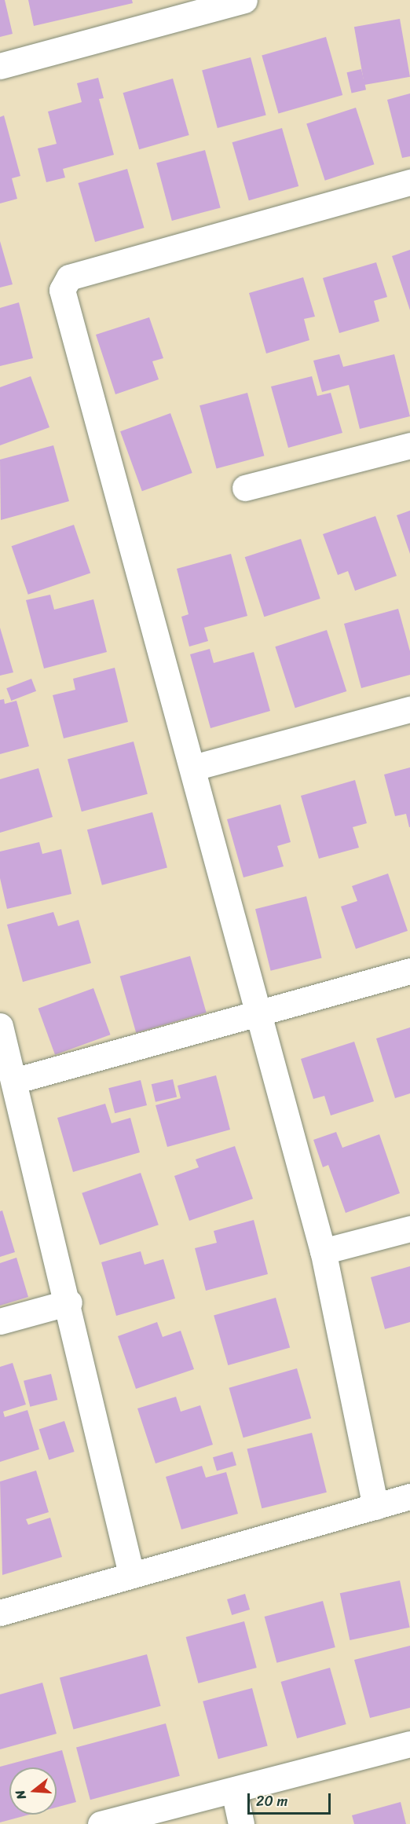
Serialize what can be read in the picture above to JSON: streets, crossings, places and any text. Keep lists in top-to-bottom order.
{
  "scale_bar": "20 m",
  "north": "left"
}
